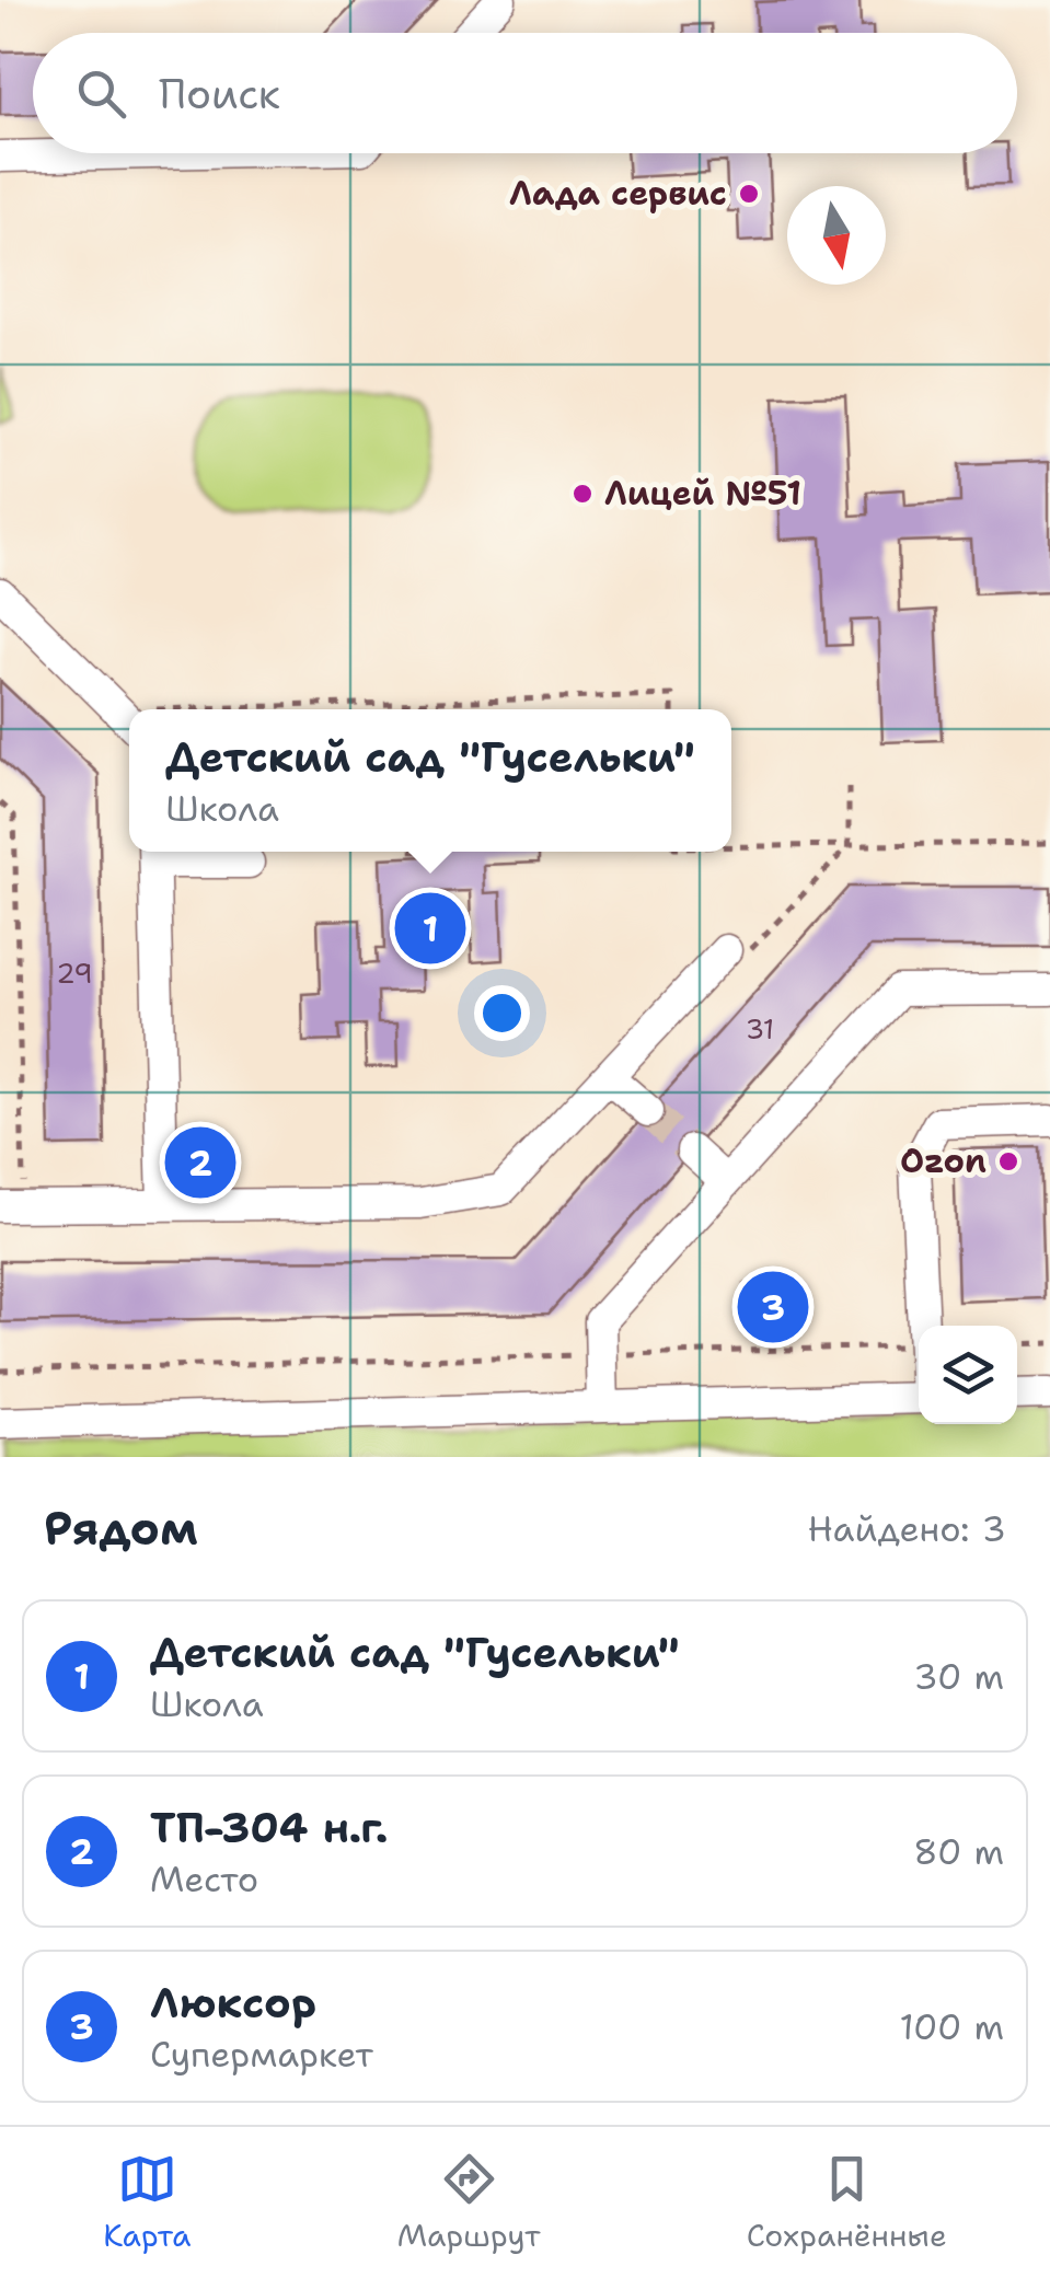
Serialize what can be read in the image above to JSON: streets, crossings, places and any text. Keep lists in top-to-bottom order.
{
  "places": ["Лада сервис", "Лицей №51", "Ozon"],
  "house_numbers": ["29", "31"],
  "north": "bottom",
  "page": {
    "search": "Поиск",
    "popup": ["Детский сад \"Гусельки\"", "Школа"],
    "pins": ["1", "2", "3"],
    "heading": ["Рядом", "Найдено: 3"],
    "list": [
      {
        "mark": "1",
        "name": "Детский сад \"Гусельки\"",
        "note": "Школа",
        "value": "30 m"
      },
      {
        "mark": "2",
        "name": "ТП-304 н.г.",
        "note": "Место",
        "value": "80 m"
      },
      {
        "mark": "3",
        "name": "Люксор",
        "note": "Супермаркет",
        "value": "100 m"
      }
    ],
    "nav": ["Карта", "Маршрут", "Сохранённые"]
  }
}
